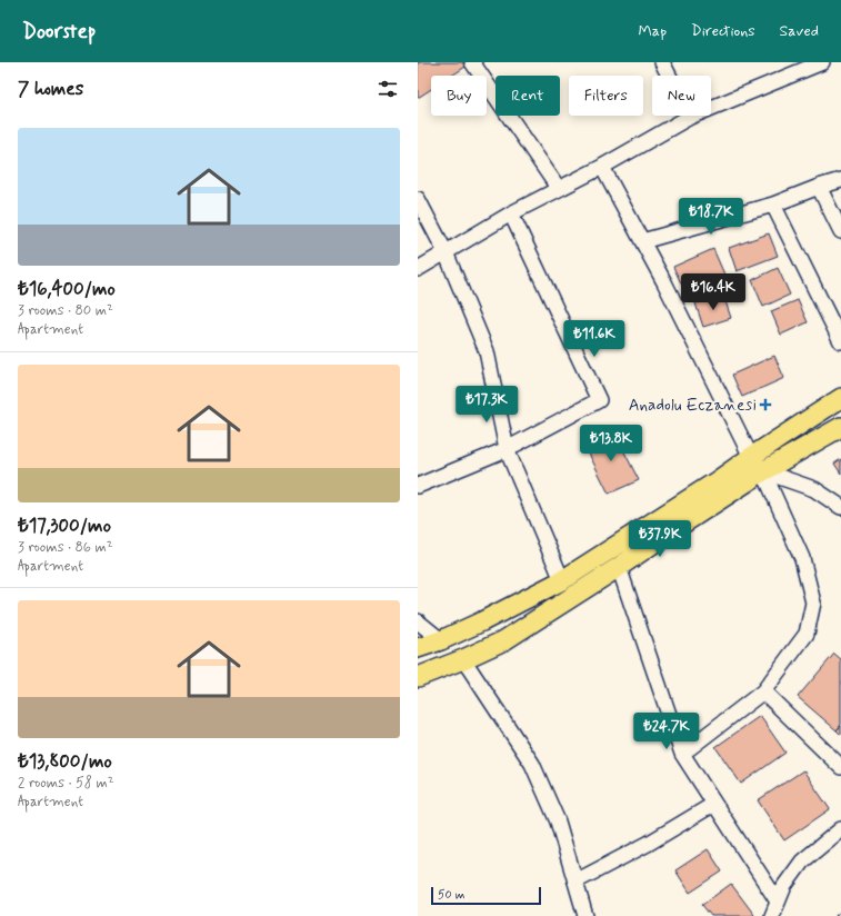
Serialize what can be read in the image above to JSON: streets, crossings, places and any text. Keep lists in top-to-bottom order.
{
  "places": {
    "health": ["Anadolu Eczanesi"]
  },
  "scale_bar": "50 m",
  "page": {
    "header": "Doorstep",
    "nav": ["Map", "Directions", "Saved"],
    "heading": "7 homes",
    "chip": [
      "Buy",
      "Rent",
      "Filters",
      "New"
    ],
    "list": [
      {
        "name": "₺16,400/mo",
        "note": "3 rooms · 80 m² · Apartment"
      },
      {
        "name": "₺17,300/mo",
        "note": "3 rooms · 86 m² · Apartment"
      },
      {
        "name": "₺13,800/mo",
        "note": "2 rooms · 58 m² · Apartment"
      }
    ],
    "price": [
      "₺18.7K",
      "₺16.4K",
      "₺11.6K",
      "₺17.3K",
      "₺13.8K",
      "₺37.9K",
      "₺24.7K"
    ],
    "scale": "50 m"
  }
}
